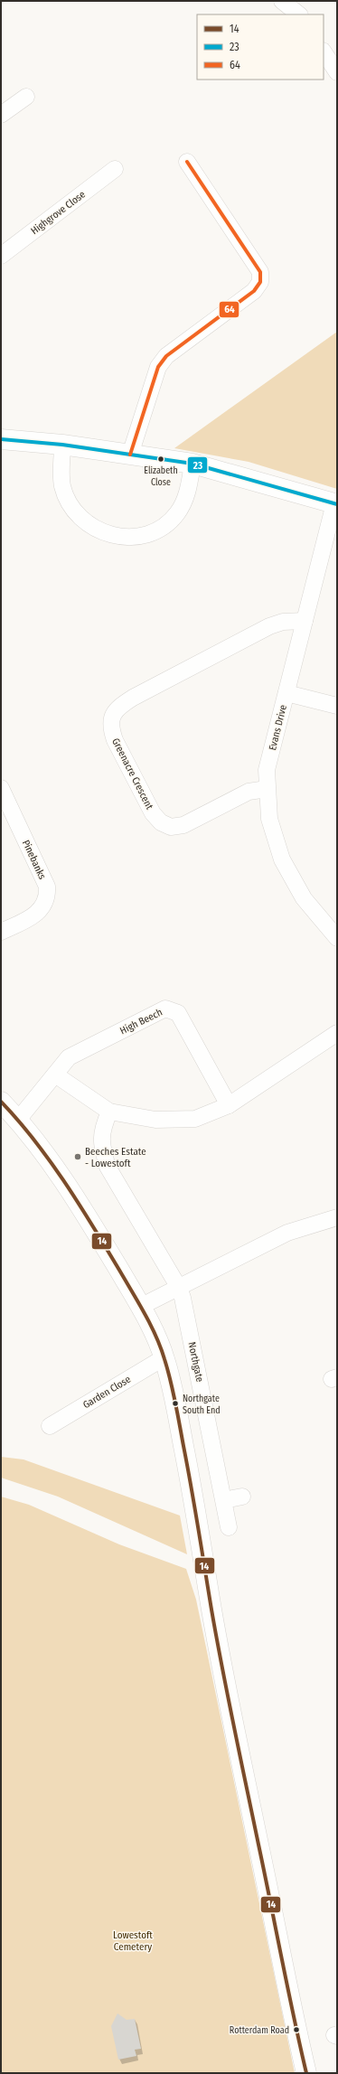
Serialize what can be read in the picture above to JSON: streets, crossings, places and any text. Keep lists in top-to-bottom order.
{
  "streets": {
    "street": [
      "Highgrove Close",
      "Evans Drive",
      "Greenacre Crescent",
      "Pinebanks",
      "High Beech",
      "Northgate",
      "Garden Close"
    ]
  },
  "crossings": [
    ["Evans Drive", "Greenacre Crescent"]
  ],
  "parks": ["Lowestoft Cemetery"],
  "places": [
    "Elizabeth Close",
    "Beeches Estate - Lowestoft",
    "Northgate South End",
    "Rotterdam Road"
  ],
  "lines": ["transit line 64", "transit line 23", "transit line 14"],
  "legend": ["14", "23", "64"]
}
